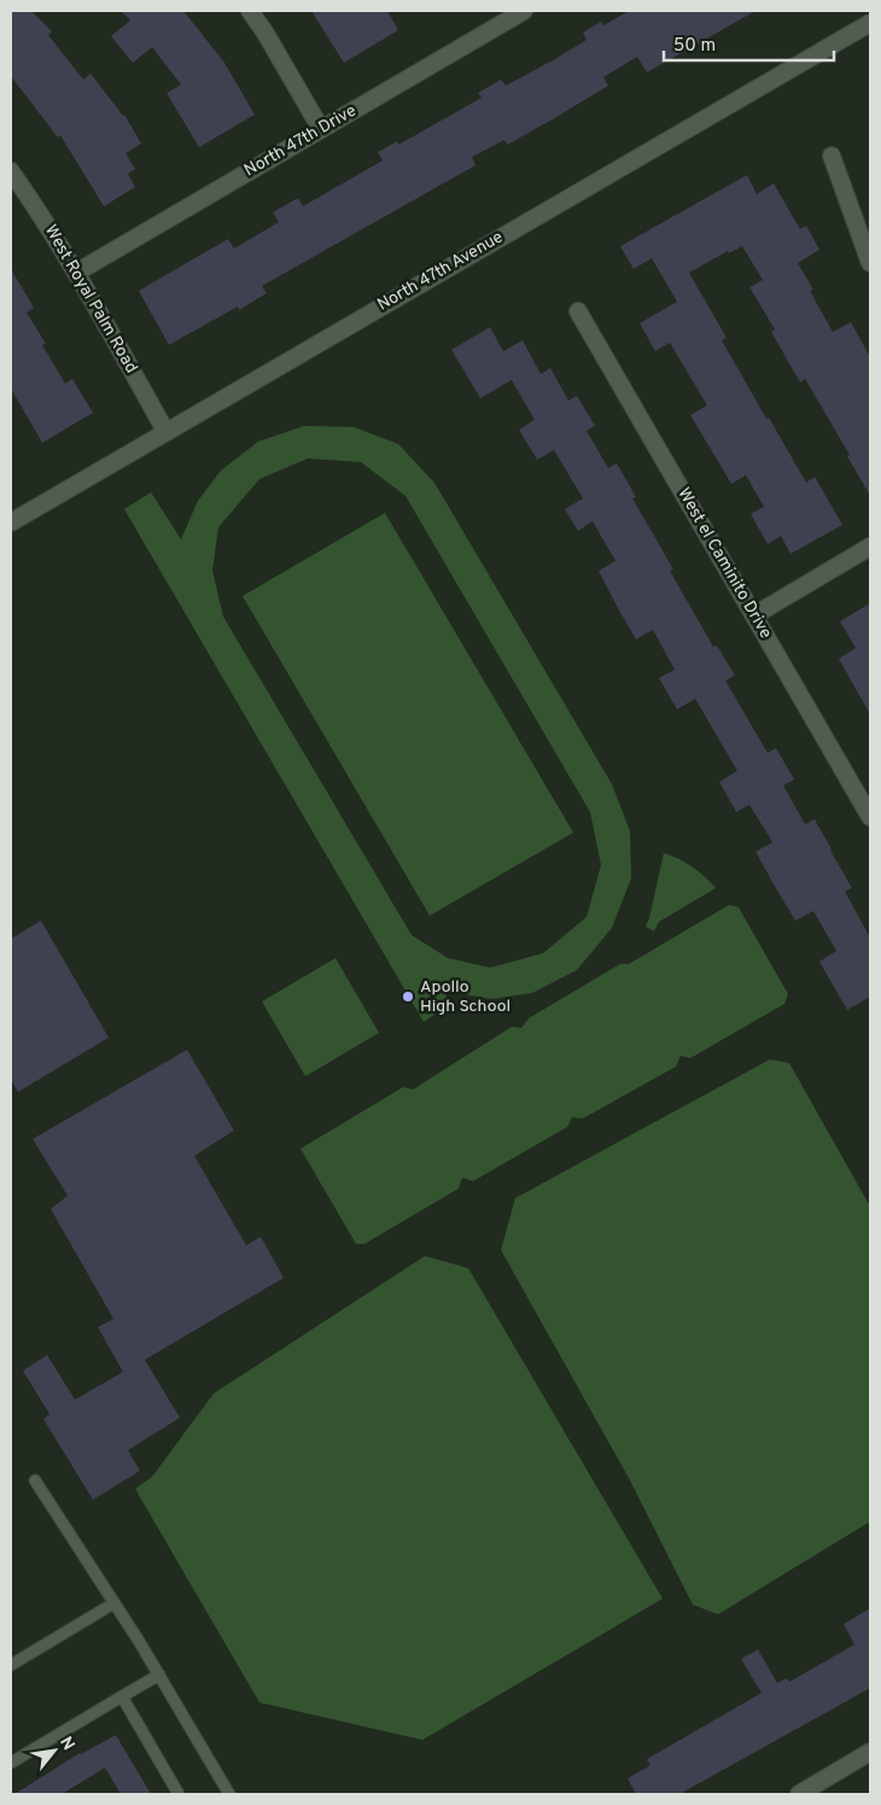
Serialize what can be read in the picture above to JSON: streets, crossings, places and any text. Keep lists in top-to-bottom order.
{
  "streets": {
    "street": [
      "North 47th Drive",
      "North 47th Avenue",
      "West Royal Palm Road",
      "West el Caminito Drive"
    ]
  },
  "crossings": [
    ["North 47th Drive", "West Royal Palm Road"],
    ["North 47th Avenue", "West Royal Palm Road"]
  ],
  "places": ["Apollo High School"],
  "scale_bar": "50 m",
  "north": "top right"
}
